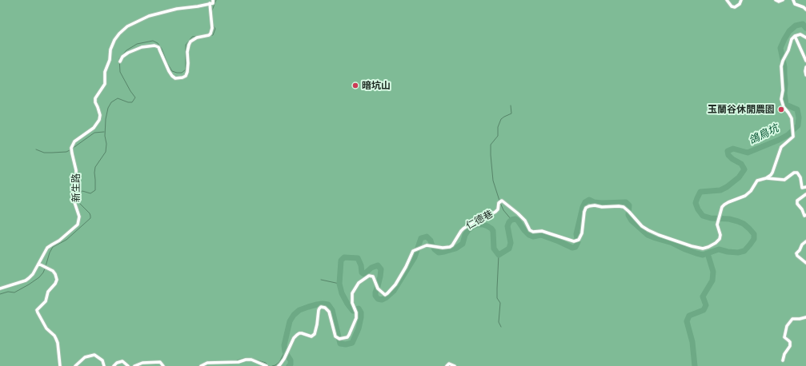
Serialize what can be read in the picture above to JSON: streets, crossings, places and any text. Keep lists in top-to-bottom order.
{
  "streets": {
    "street": ["新生路", "仁德巷"]
  },
  "water": ["鴿鳥坑"],
  "places": ["暗坑山", "玉蘭谷休閒農園"]
}
